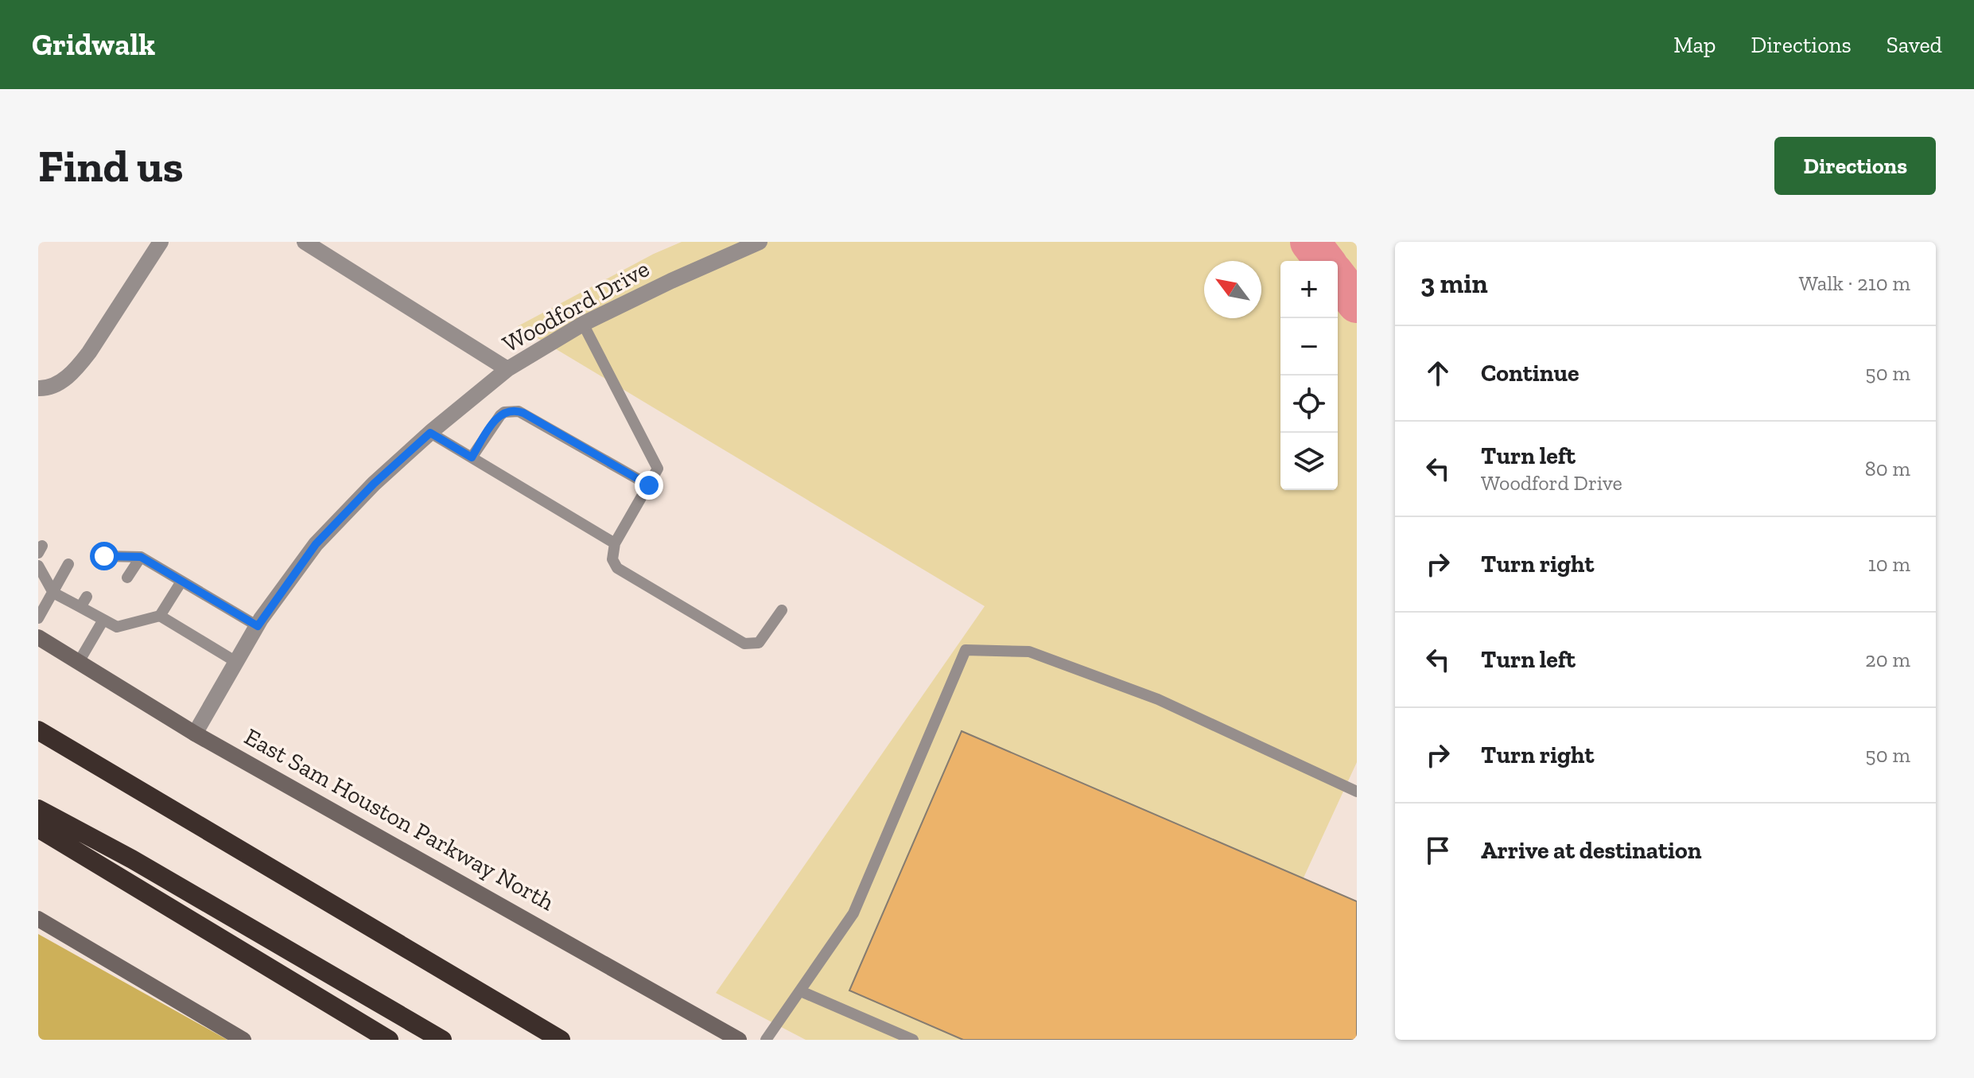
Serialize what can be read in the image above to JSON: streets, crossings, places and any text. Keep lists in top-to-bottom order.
{
  "streets": {
    "main road": ["East Sam Houston Parkway North"],
    "street": ["Woodford Drive"]
  },
  "crossings": [
    ["Woodford Drive", "East Sam Houston Parkway North"]
  ],
  "north": "top left",
  "page": {
    "header": "Gridwalk",
    "nav": ["Map", "Directions", "Saved"],
    "buttons": "Directions",
    "title": "Find us",
    "heading": ["3 min", "Walk · 210 m"],
    "map_buttons": ["+", "−"],
    "list": [
      ["Continue", "50 m"],
      ["Turn left", "Woodford Drive", "80 m"],
      ["Turn right", "10 m"],
      ["Turn left", "20 m"],
      ["Turn right", "50 m"],
      "Arrive at destination"
    ]
  }
}
